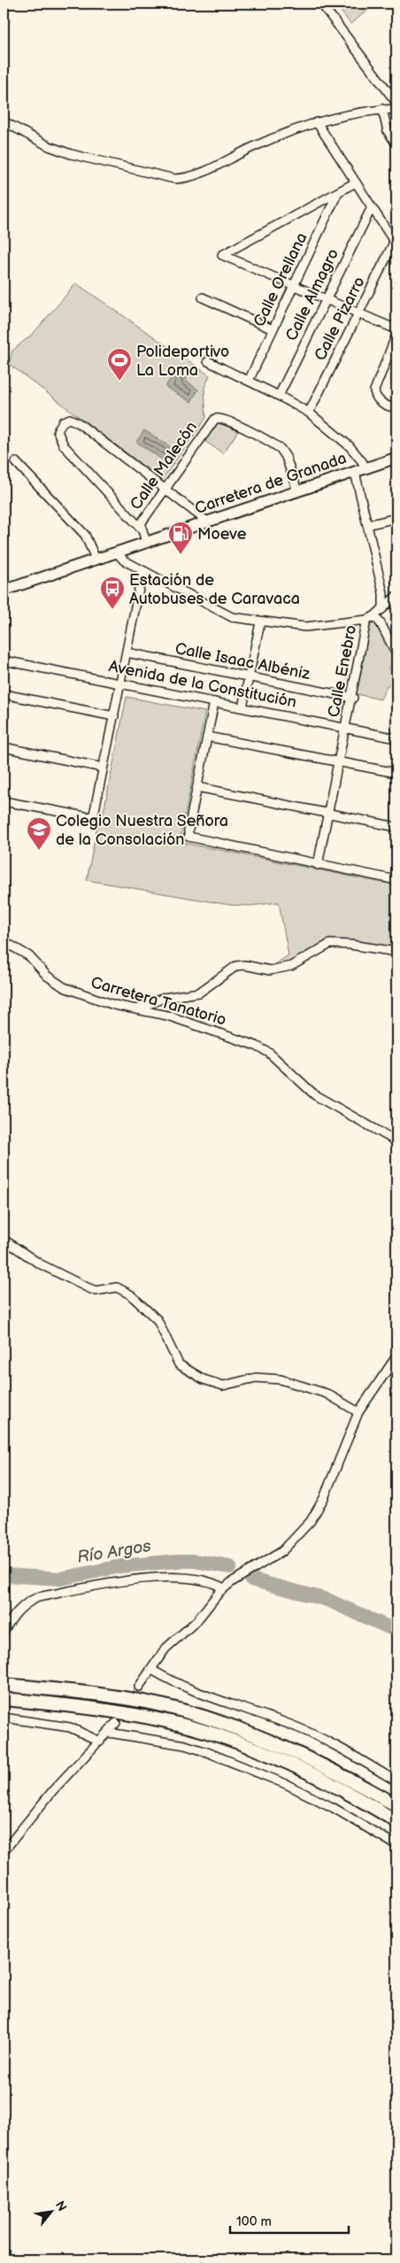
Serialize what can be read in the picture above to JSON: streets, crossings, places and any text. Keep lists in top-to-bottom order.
{
  "streets": {
    "main road": ["Carretera de Granada"],
    "street": [
      "Calle Orellana",
      "Calle Almagro",
      "Calle Pizarro",
      "Calle Malecón",
      "Calle Isaac Albéniz",
      "Calle Enebro",
      "Avenida de la Constitución",
      "Carretera Tanatorio"
    ]
  },
  "crossings": [
    ["Calle Malecón", "Carretera de Granada"],
    ["Calle Isaac Albéniz", "Calle Enebro"],
    ["Calle Enebro", "Avenida de la Constitución"]
  ],
  "water": ["Río Argos"],
  "places": {
    "sports": ["Polideportivo La Loma"],
    "fuel station": ["Moeve"],
    "bus stop": ["Estación de Autobuses de Caravaca"],
    "school or university": ["Colegio Nuestra Señora de la Consolación"]
  },
  "scale_bar": "100 m",
  "north": "top right"
}
